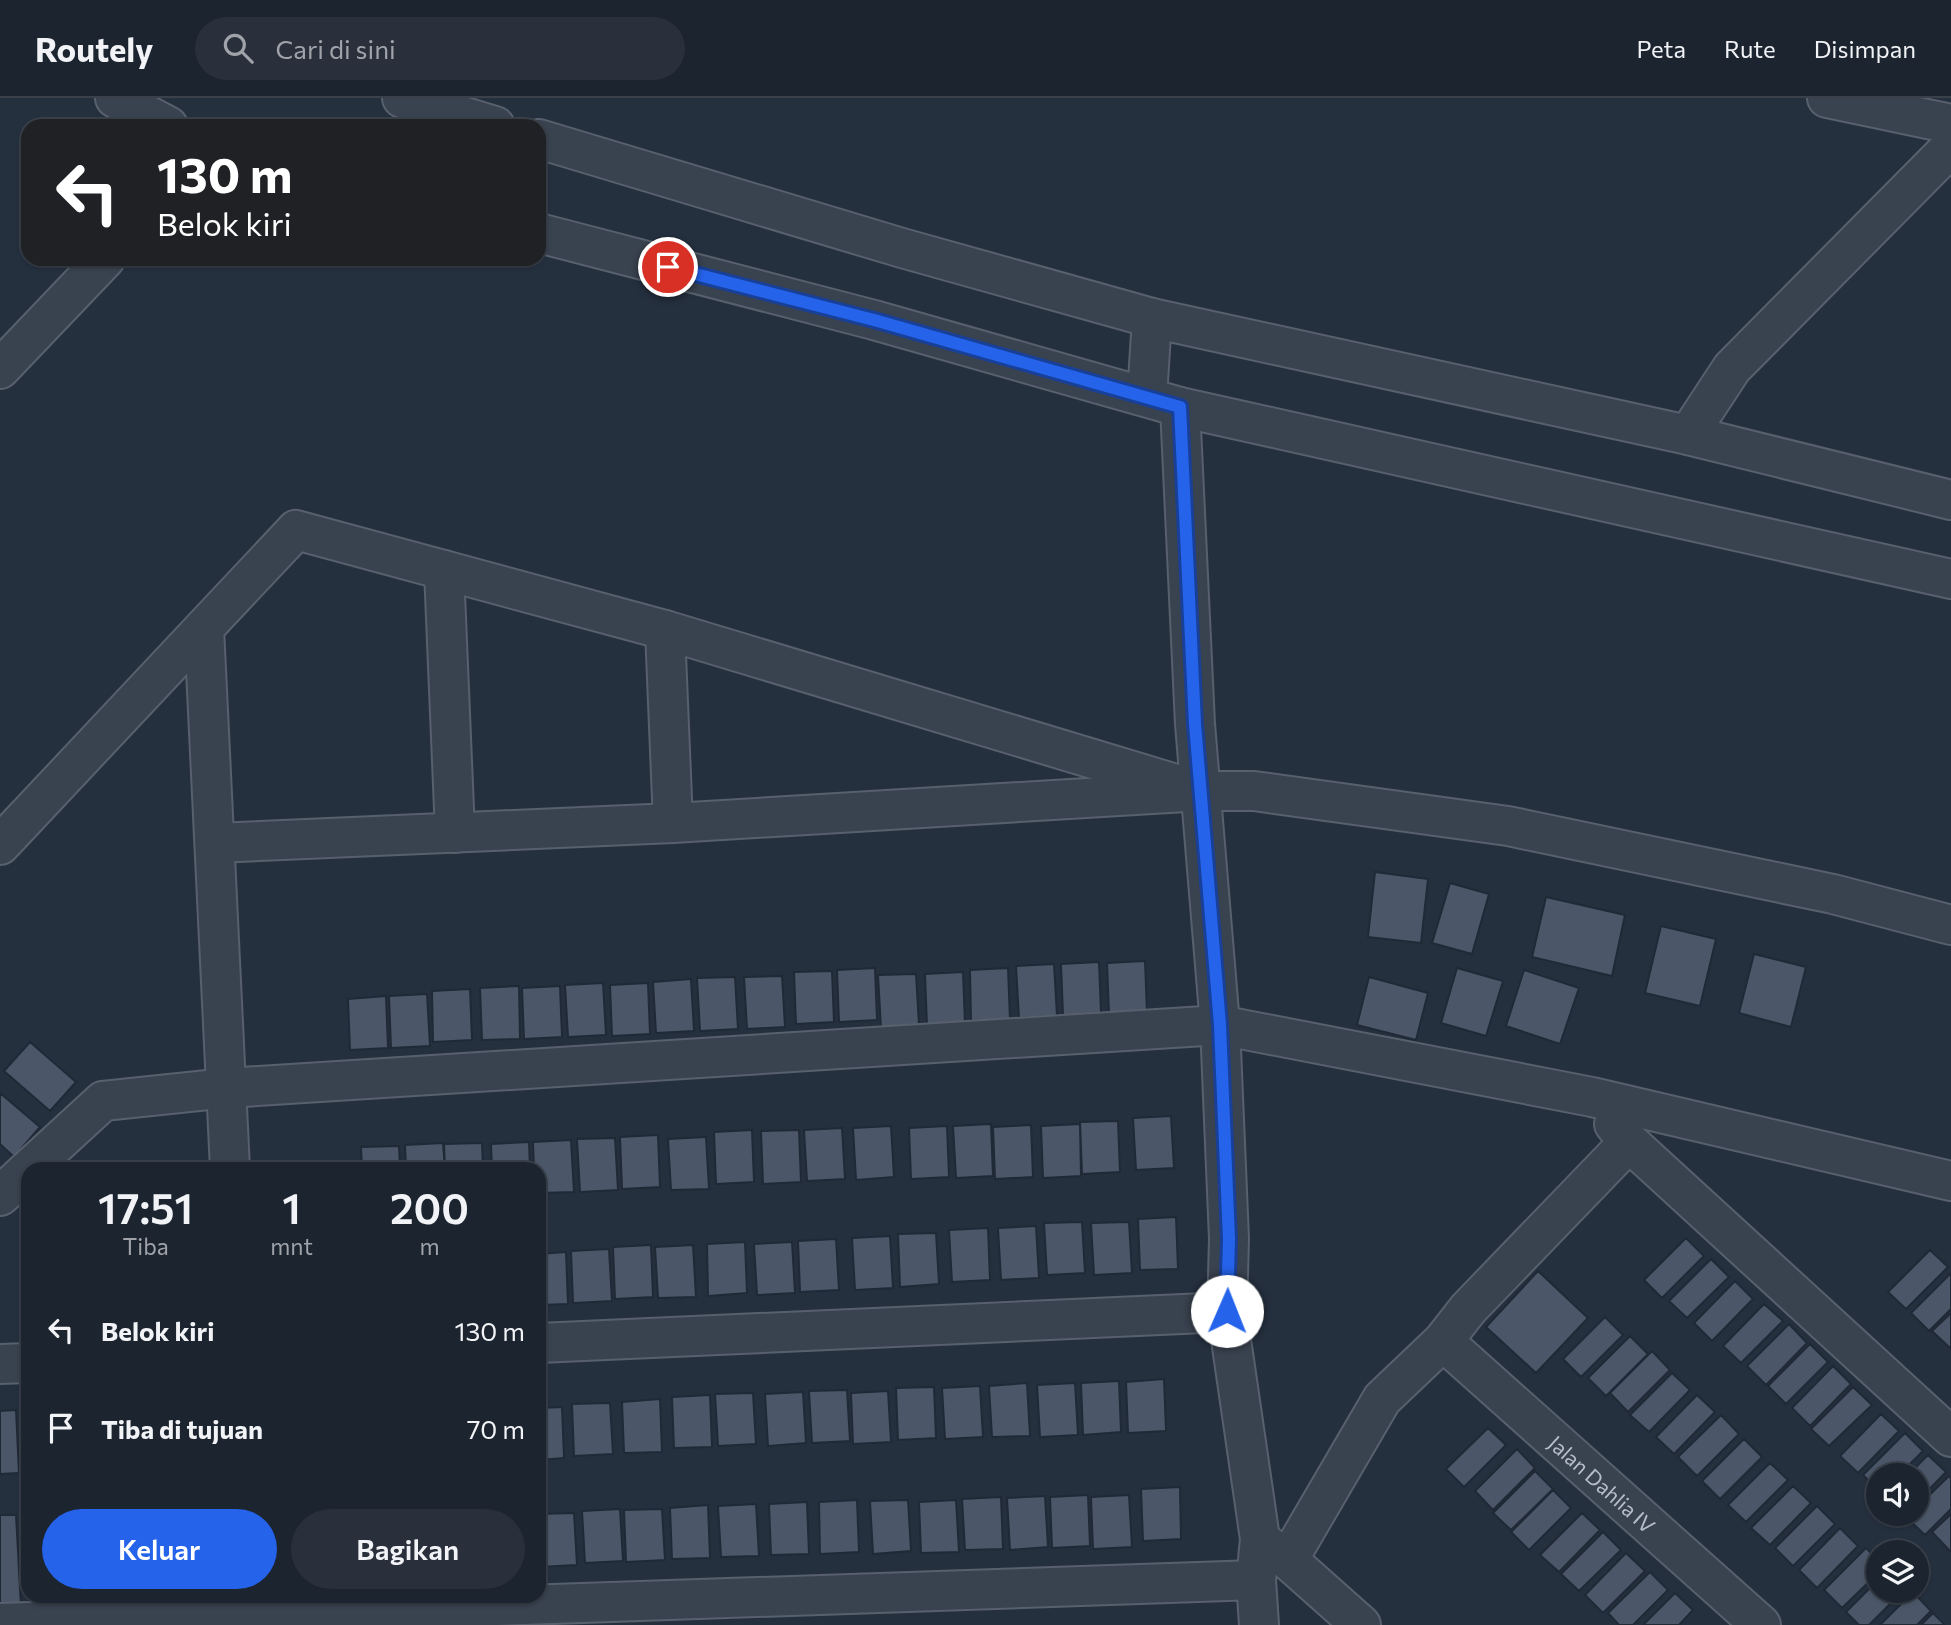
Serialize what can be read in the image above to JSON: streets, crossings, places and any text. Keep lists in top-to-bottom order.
{
  "streets": {
    "street": ["Jalan Dahlia IV"]
  },
  "page": {
    "header": "Routely",
    "search": "Cari di sini",
    "nav": ["Peta", "Rute", "Disimpan"],
    "turn": ["130 m", "Belok kiri"],
    "eta": [
      "17:51",
      "Tiba",
      "1",
      "mnt",
      "200",
      "m"
    ],
    "list": [
      {
        "name": "Belok kiri",
        "value": "130 m"
      },
      {
        "name": "Tiba di tujuan",
        "value": "70 m"
      }
    ],
    "buttons": ["Keluar", "Bagikan"]
  }
}
